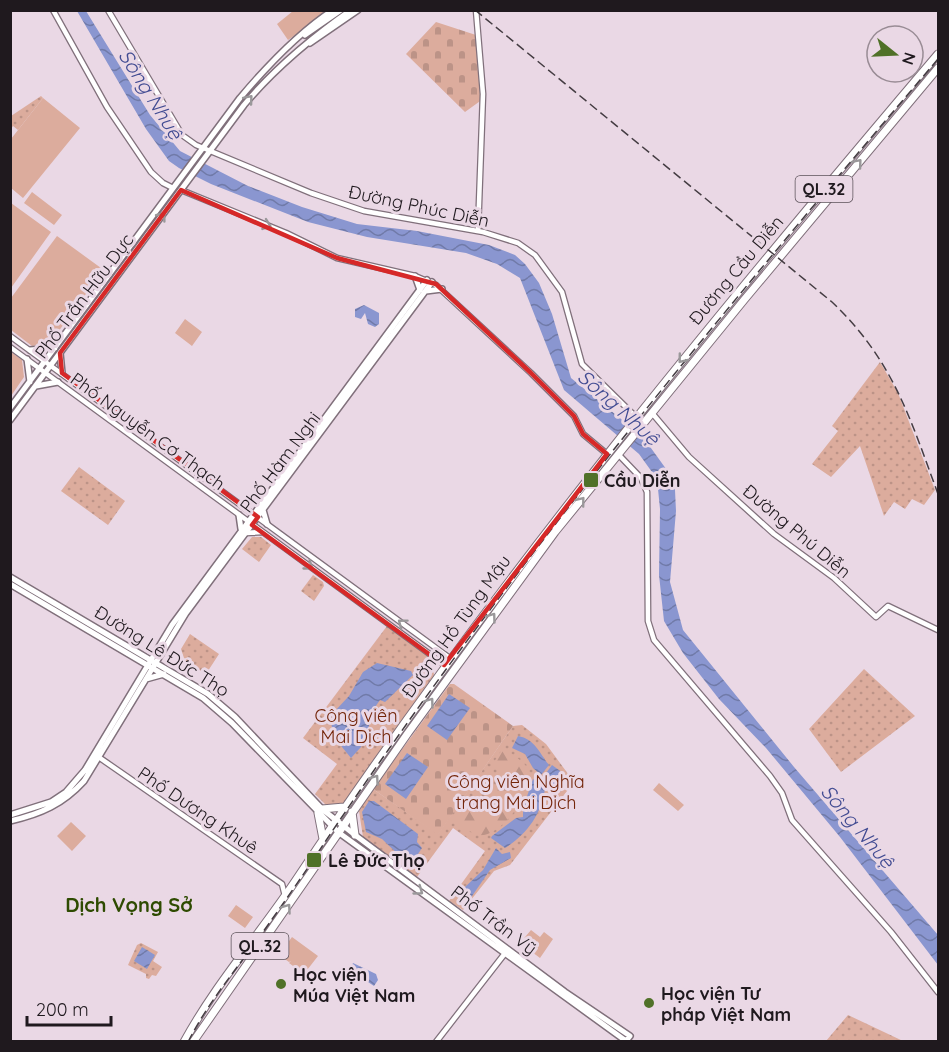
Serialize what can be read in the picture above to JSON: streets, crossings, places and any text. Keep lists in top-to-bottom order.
{
  "streets": {
    "highway": ["QL.32", "Đường Cầu Diễn", "Đường Hồ Tùng Mậu"],
    "main road": [
      "Phố Trần Hữu Dực",
      "Phố Hàm Nghi",
      "Đường Lê Đức Thọ",
      "Phố Trần Vỹ"
    ],
    "street": [
      "Đường Phúc Diễn",
      "Phố Nguyễn Cơ Thạch",
      "Đường Phú Diễn",
      "Phố Dương Khuê"
    ]
  },
  "crossings": [
    ["Đường Phúc Diễn", "Đường Cầu Diễn"],
    ["Đường Phúc Diễn", "Phố Trần Hữu Dực"],
    ["Đường Cầu Diễn", "Đường Phú Diễn"],
    ["Đường Cầu Diễn", "Đường Hồ Tùng Mậu"],
    ["Phố Trần Hữu Dực", "Phố Nguyễn Cơ Thạch"],
    ["Phố Nguyễn Cơ Thạch", "Phố Hàm Nghi"],
    ["Phố Nguyễn Cơ Thạch", "Đường Hồ Tùng Mậu"],
    ["Phố Hàm Nghi", "Đường Lê Đức Thọ"],
    ["Đường Hồ Tùng Mậu", "Đường Lê Đức Thọ"],
    ["Đường Hồ Tùng Mậu", "Phố Trần Vỹ"],
    ["Đường Lê Đức Thọ", "Phố Trần Vỹ"]
  ],
  "districts": ["Dịch Vọng Sở"],
  "water": ["Sông Nhuệ"],
  "parks": ["Công viên Mai Dịch", "Công viên Nghĩa trang Mai Dịch"],
  "places": {
    "transit": ["Cầu Diễn", "Lê Đức Thọ"],
    "other": ["Học viện Múa Việt Nam", "Học viện Tư pháp Việt Nam"]
  },
  "scale_bar": "200 m",
  "north": "right"
}
